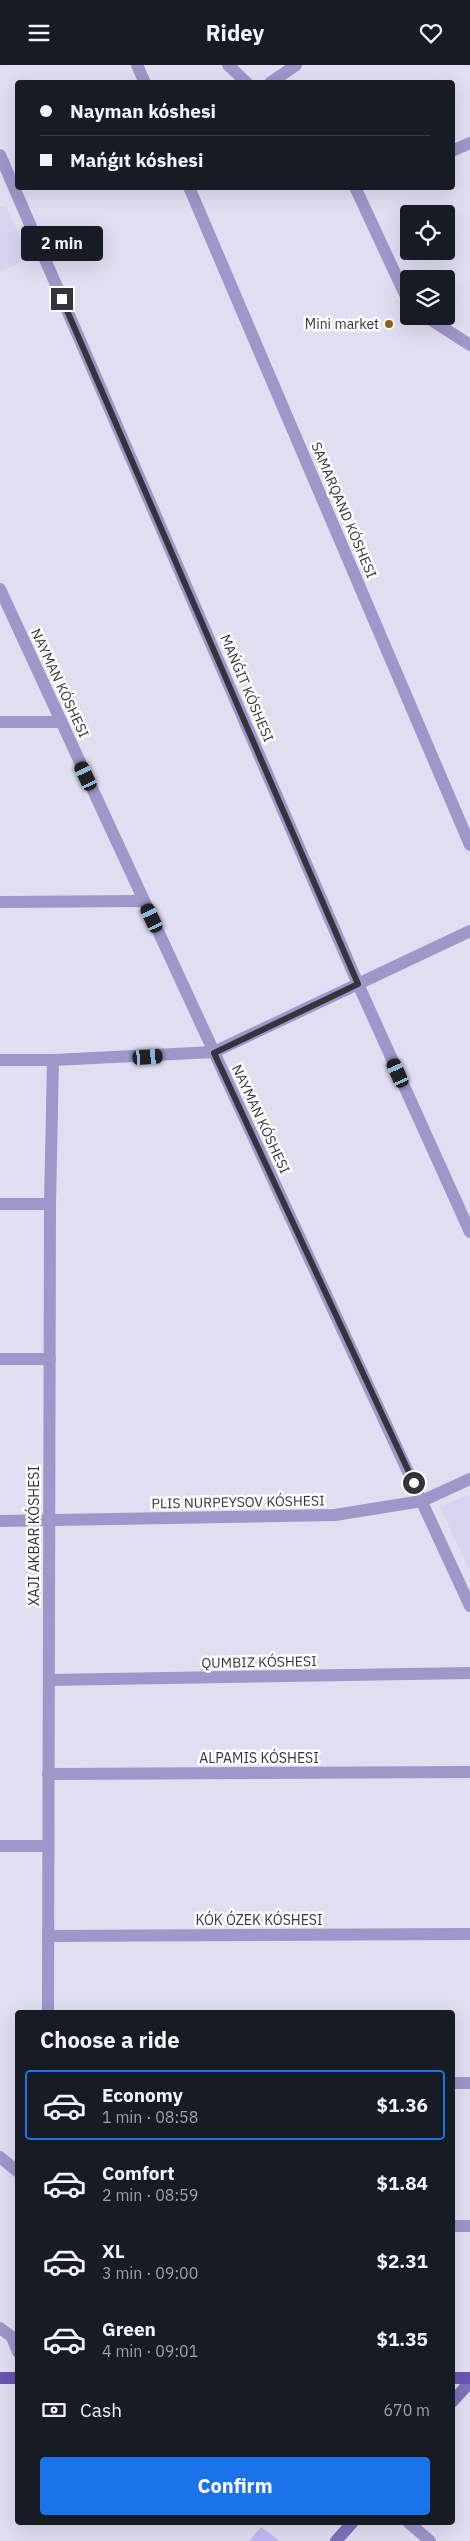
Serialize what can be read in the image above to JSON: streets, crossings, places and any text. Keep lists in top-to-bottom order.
{
  "streets": {
    "street": [
      "SAMARQAND KÓSHESI",
      "NAYMAN KÓSHESI",
      "PLIS NURPEYSOV KÓSHESI",
      "XAJI AKBAR KÓSHESI",
      "KÓK ÓZEK KÓSHESI"
    ]
  },
  "crossings": [
    ["NAYMAN KÓSHESI", "PLIS NURPEYSOV KÓSHESI"],
    ["PLIS NURPEYSOV KÓSHESI", "XAJI AKBAR KÓSHESI"],
    ["XAJI AKBAR KÓSHESI", "KÓK ÓZEK KÓSHESI"]
  ],
  "places": ["Mini market"],
  "page": {
    "header": "Ridey",
    "banner": ["Nayman kóshesi", "Mańǵıt kóshesi"],
    "bubble": "2 min",
    "heading": "Choose a ride",
    "list": [
      {
        "name": "Economy",
        "note": "1 min · 08:58",
        "value": "$1.36"
      },
      {
        "name": "Comfort",
        "note": "2 min · 08:59",
        "value": "$1.84"
      },
      {
        "name": "XL",
        "note": "3 min · 09:00",
        "value": "$2.31"
      },
      {
        "name": "Green",
        "note": "4 min · 09:01",
        "value": "$1.35"
      }
    ],
    "pay": ["Cash", "670 m"],
    "buttons": "Confirm"
  }
}
